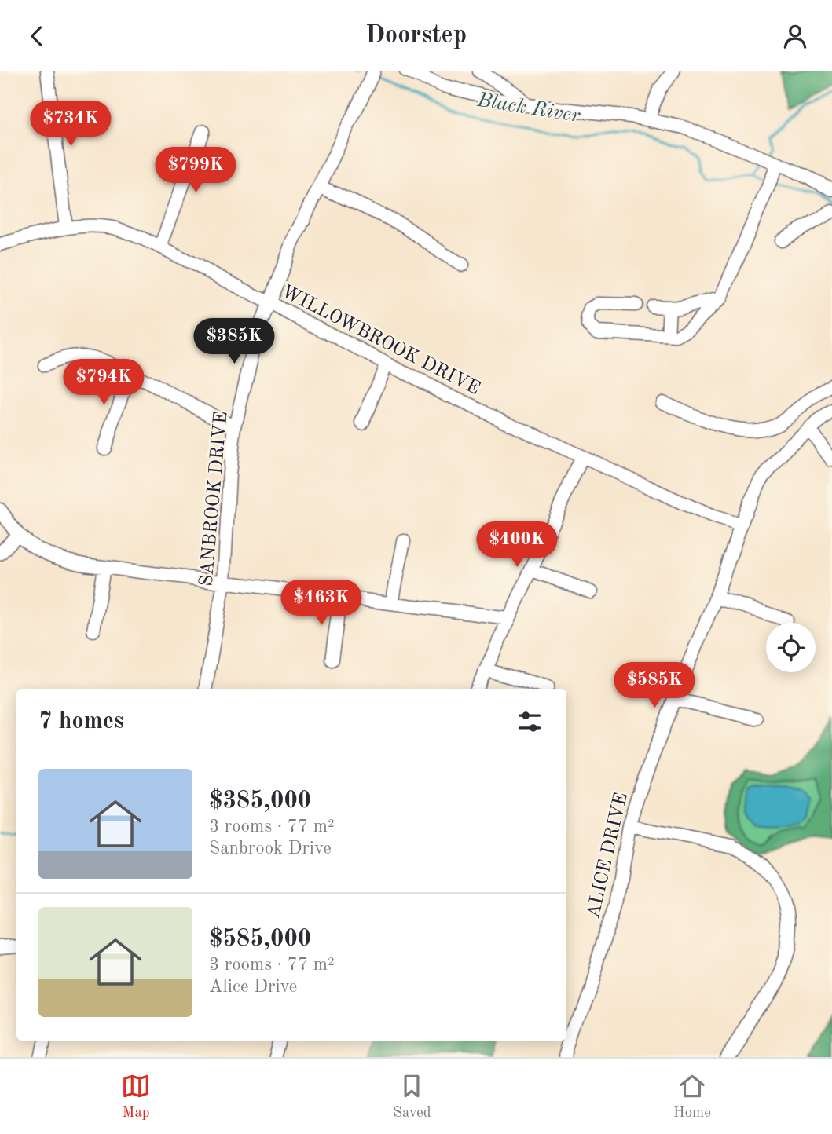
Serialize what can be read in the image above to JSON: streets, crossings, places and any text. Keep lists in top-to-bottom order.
{
  "streets": {
    "street": ["WILLOWBROOK DRIVE", "SANBROOK DRIVE", "ALICE DRIVE"]
  },
  "crossings": [
    ["WILLOWBROOK DRIVE", "SANBROOK DRIVE"],
    ["WILLOWBROOK DRIVE", "ALICE DRIVE"]
  ],
  "water": ["Black River"],
  "page": {
    "header": "Doorstep",
    "price": [
      "$734K",
      "$799K",
      "$385K",
      "$794K",
      "$400K",
      "$463K",
      "$585K"
    ],
    "heading": "7 homes",
    "list": [
      {
        "name": "$385,000",
        "note": "3 rooms · 77 m² · Sanbrook Drive"
      },
      {
        "name": "$585,000",
        "note": "3 rooms · 77 m² · Alice Drive"
      }
    ],
    "tabs": ["Map", "Saved", "Home"]
  }
}
